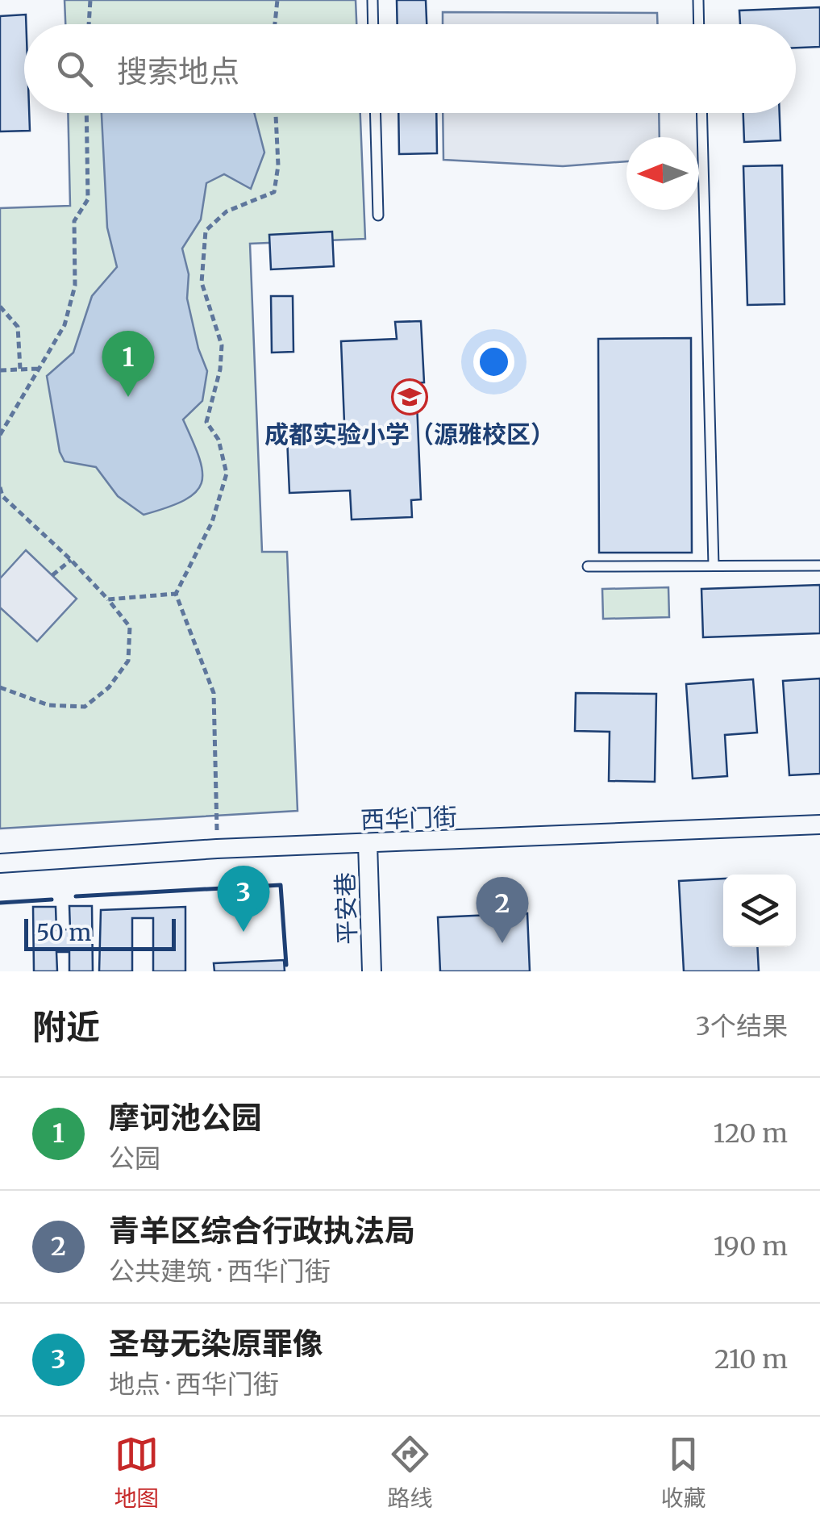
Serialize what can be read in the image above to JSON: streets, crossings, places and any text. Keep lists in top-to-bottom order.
{
  "streets": {
    "street": ["西华门街", "平安巷"]
  },
  "crossings": [
    ["西华门街", "平安巷"]
  ],
  "places": {
    "school or university": ["成都实验小学（源雅校区）"]
  },
  "scale_bar": "50 m",
  "north": "left",
  "page": {
    "search": "搜索地点",
    "pins": ["1", "3", "2"],
    "scale": "50 m",
    "heading": ["附近", "3个结果"],
    "list": [
      {
        "mark": "1",
        "name": "摩诃池公园",
        "note": "公园",
        "value": "120 m"
      },
      {
        "mark": "2",
        "name": "青羊区综合行政执法局",
        "note": "公共建筑 · 西华门街",
        "value": "190 m"
      },
      {
        "mark": "3",
        "name": "圣母无染原罪像",
        "note": "地点 · 西华门街",
        "value": "210 m"
      }
    ],
    "nav": ["地图", "路线", "收藏"]
  }
}
